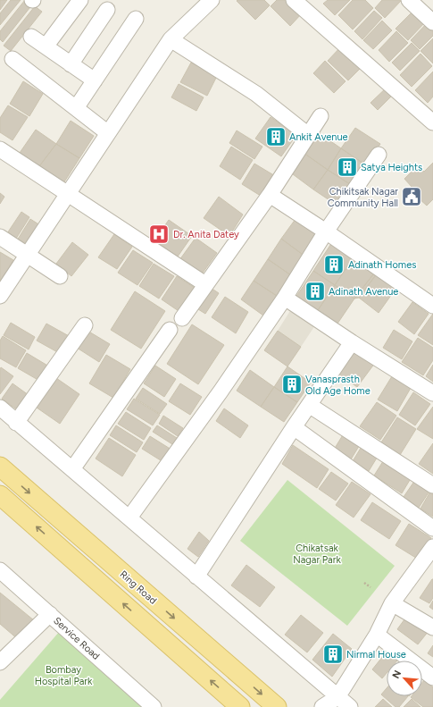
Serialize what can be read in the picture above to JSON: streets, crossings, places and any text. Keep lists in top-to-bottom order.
{
  "streets": {
    "main road": ["Ring Road"],
    "street": ["Service Road"]
  },
  "parks": ["Chikatsak Nagar Park", "Bombay Hospital Park"],
  "places": {
    "building": [
      "Ankit Avenue",
      "Satya Heights",
      "Adinath Homes",
      "Adinath Avenue",
      "Vanasprasth Old Age Home",
      "Nirmal House"
    ],
    "public building": ["Chikitsak Nagar Community Hall"],
    "hospital": ["Dr. Anita Datey"]
  },
  "north": "top left"
}
